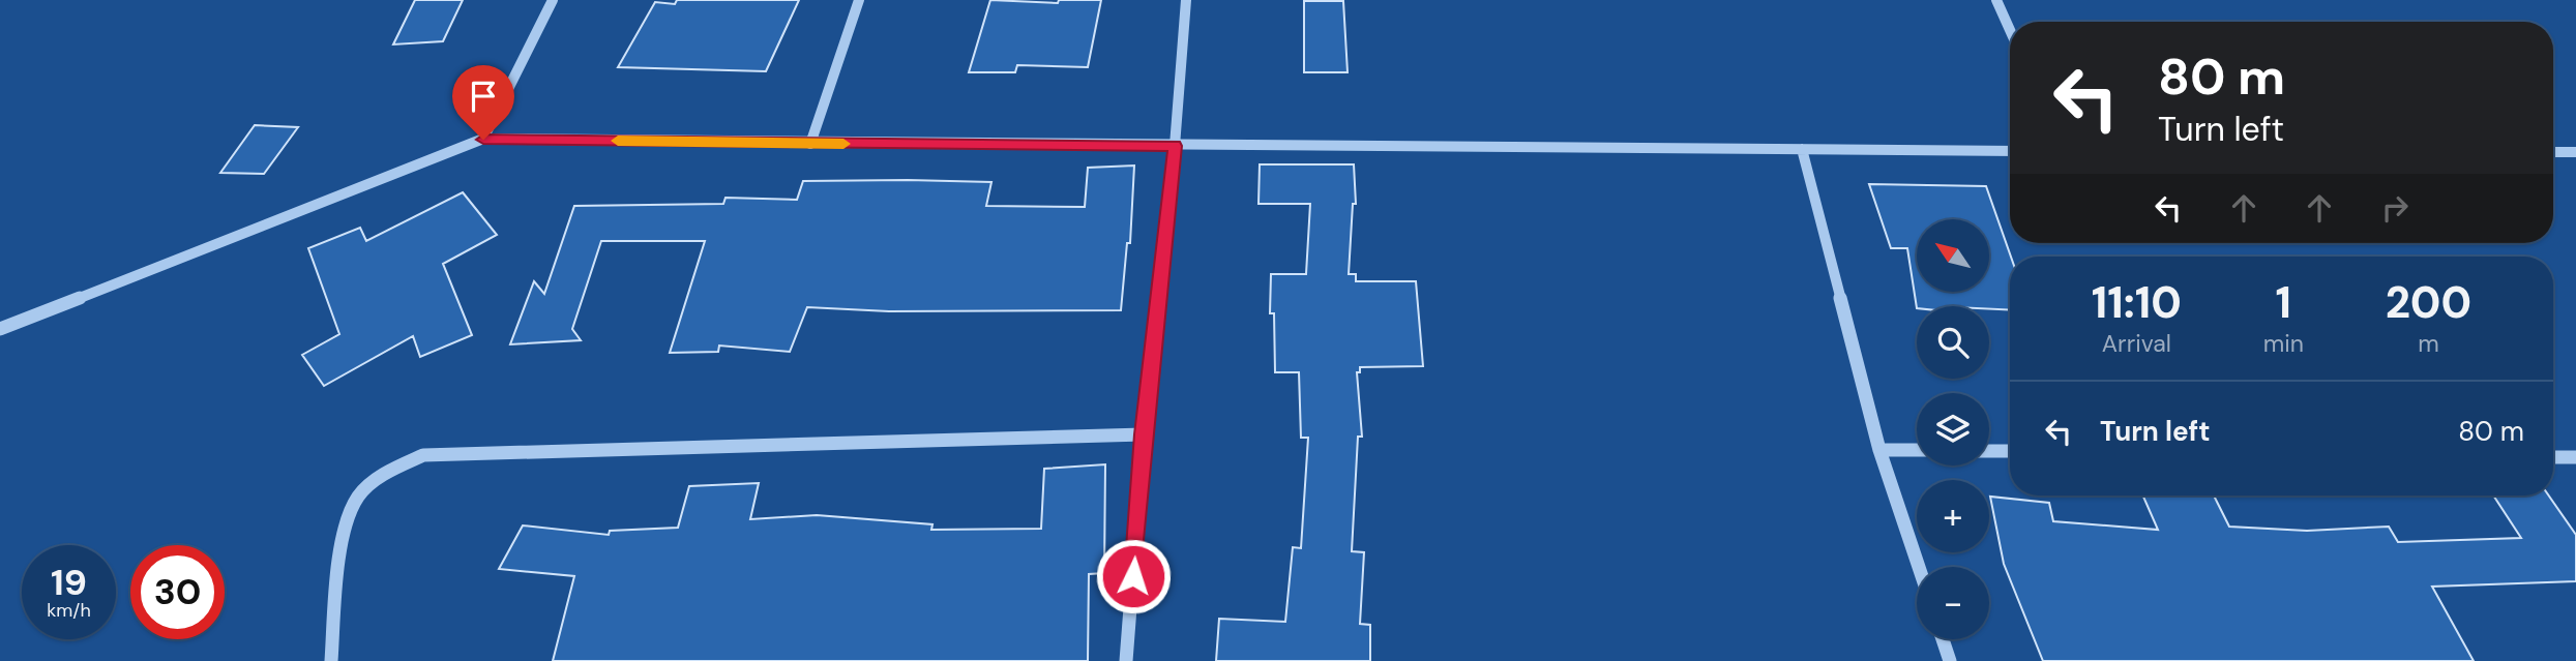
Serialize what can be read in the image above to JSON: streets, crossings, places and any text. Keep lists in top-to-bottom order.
{
  "north": "top left",
  "page": {
    "turn": ["80 m", "Turn left"],
    "map_buttons": ["+", "−"],
    "eta": [
      "11:10",
      "Arrival",
      "1",
      "min",
      "200",
      "m"
    ],
    "list": [
      {
        "name": "Turn left",
        "value": "80 m"
      }
    ],
    "speed": "19 km/h",
    "limit": "30"
  }
}
